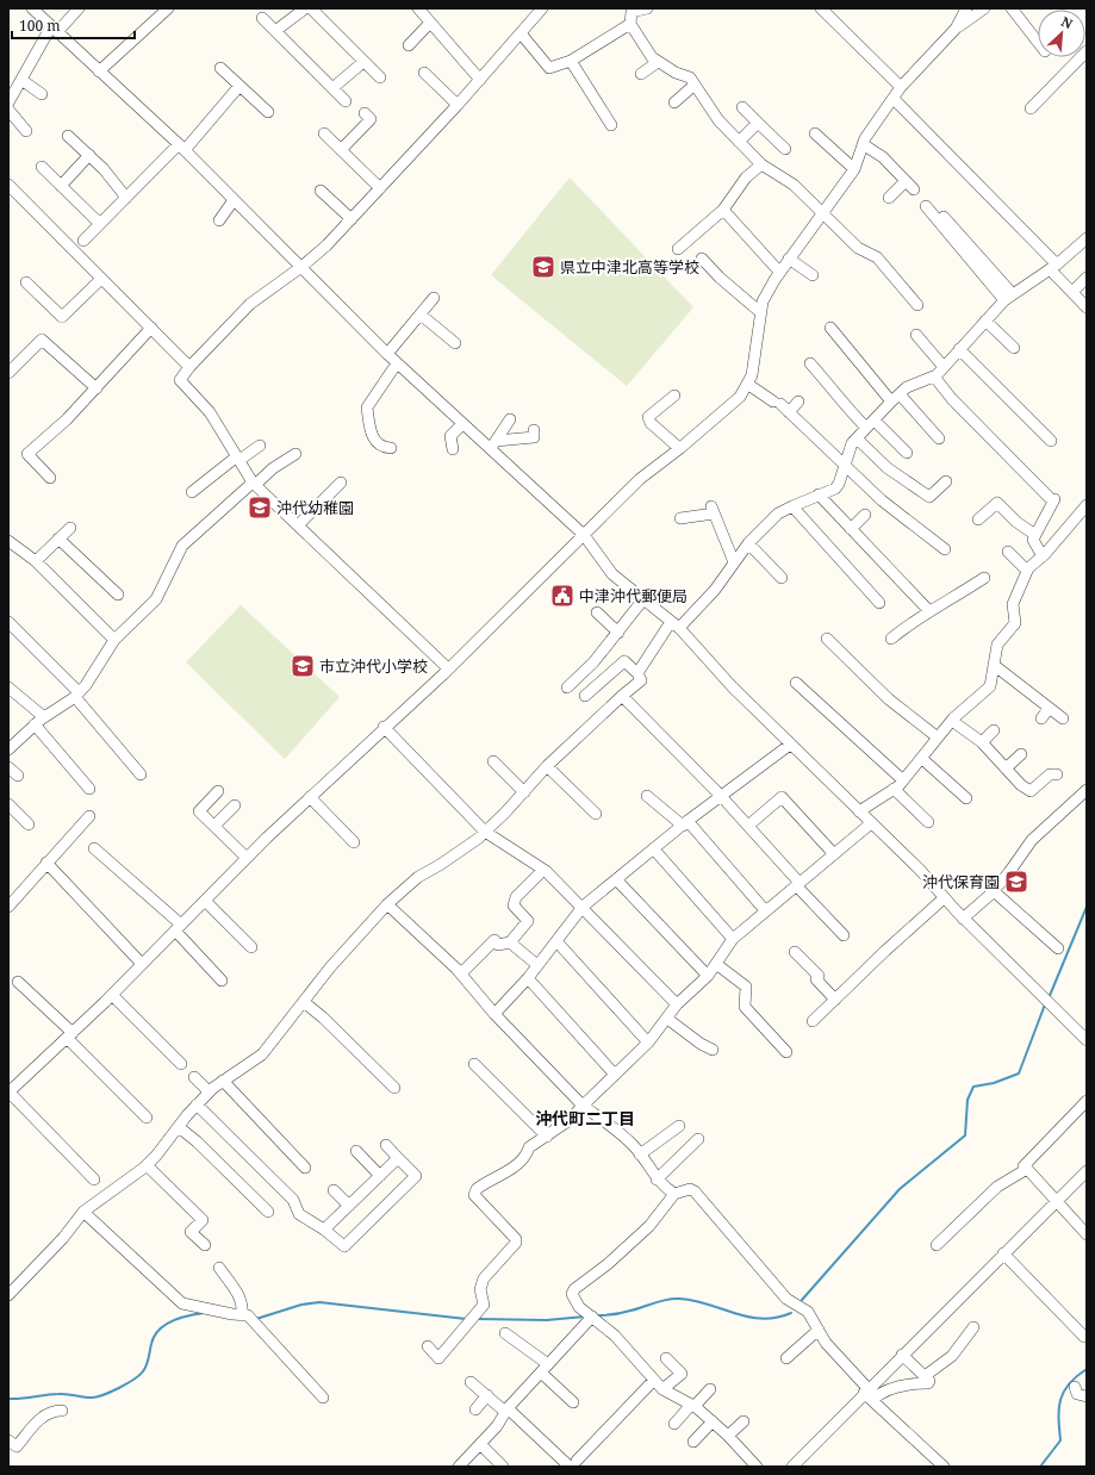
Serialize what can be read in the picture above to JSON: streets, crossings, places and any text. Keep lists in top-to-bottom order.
{
  "districts": ["沖代町二丁目"],
  "places": {
    "school or university": [
      "県立中津北高等学校",
      "沖代幼稚園",
      "市立沖代小学校",
      "沖代保育園"
    ],
    "public building": ["中津沖代郵便局"]
  },
  "scale_bar": "100 m",
  "north": "top right"
}
